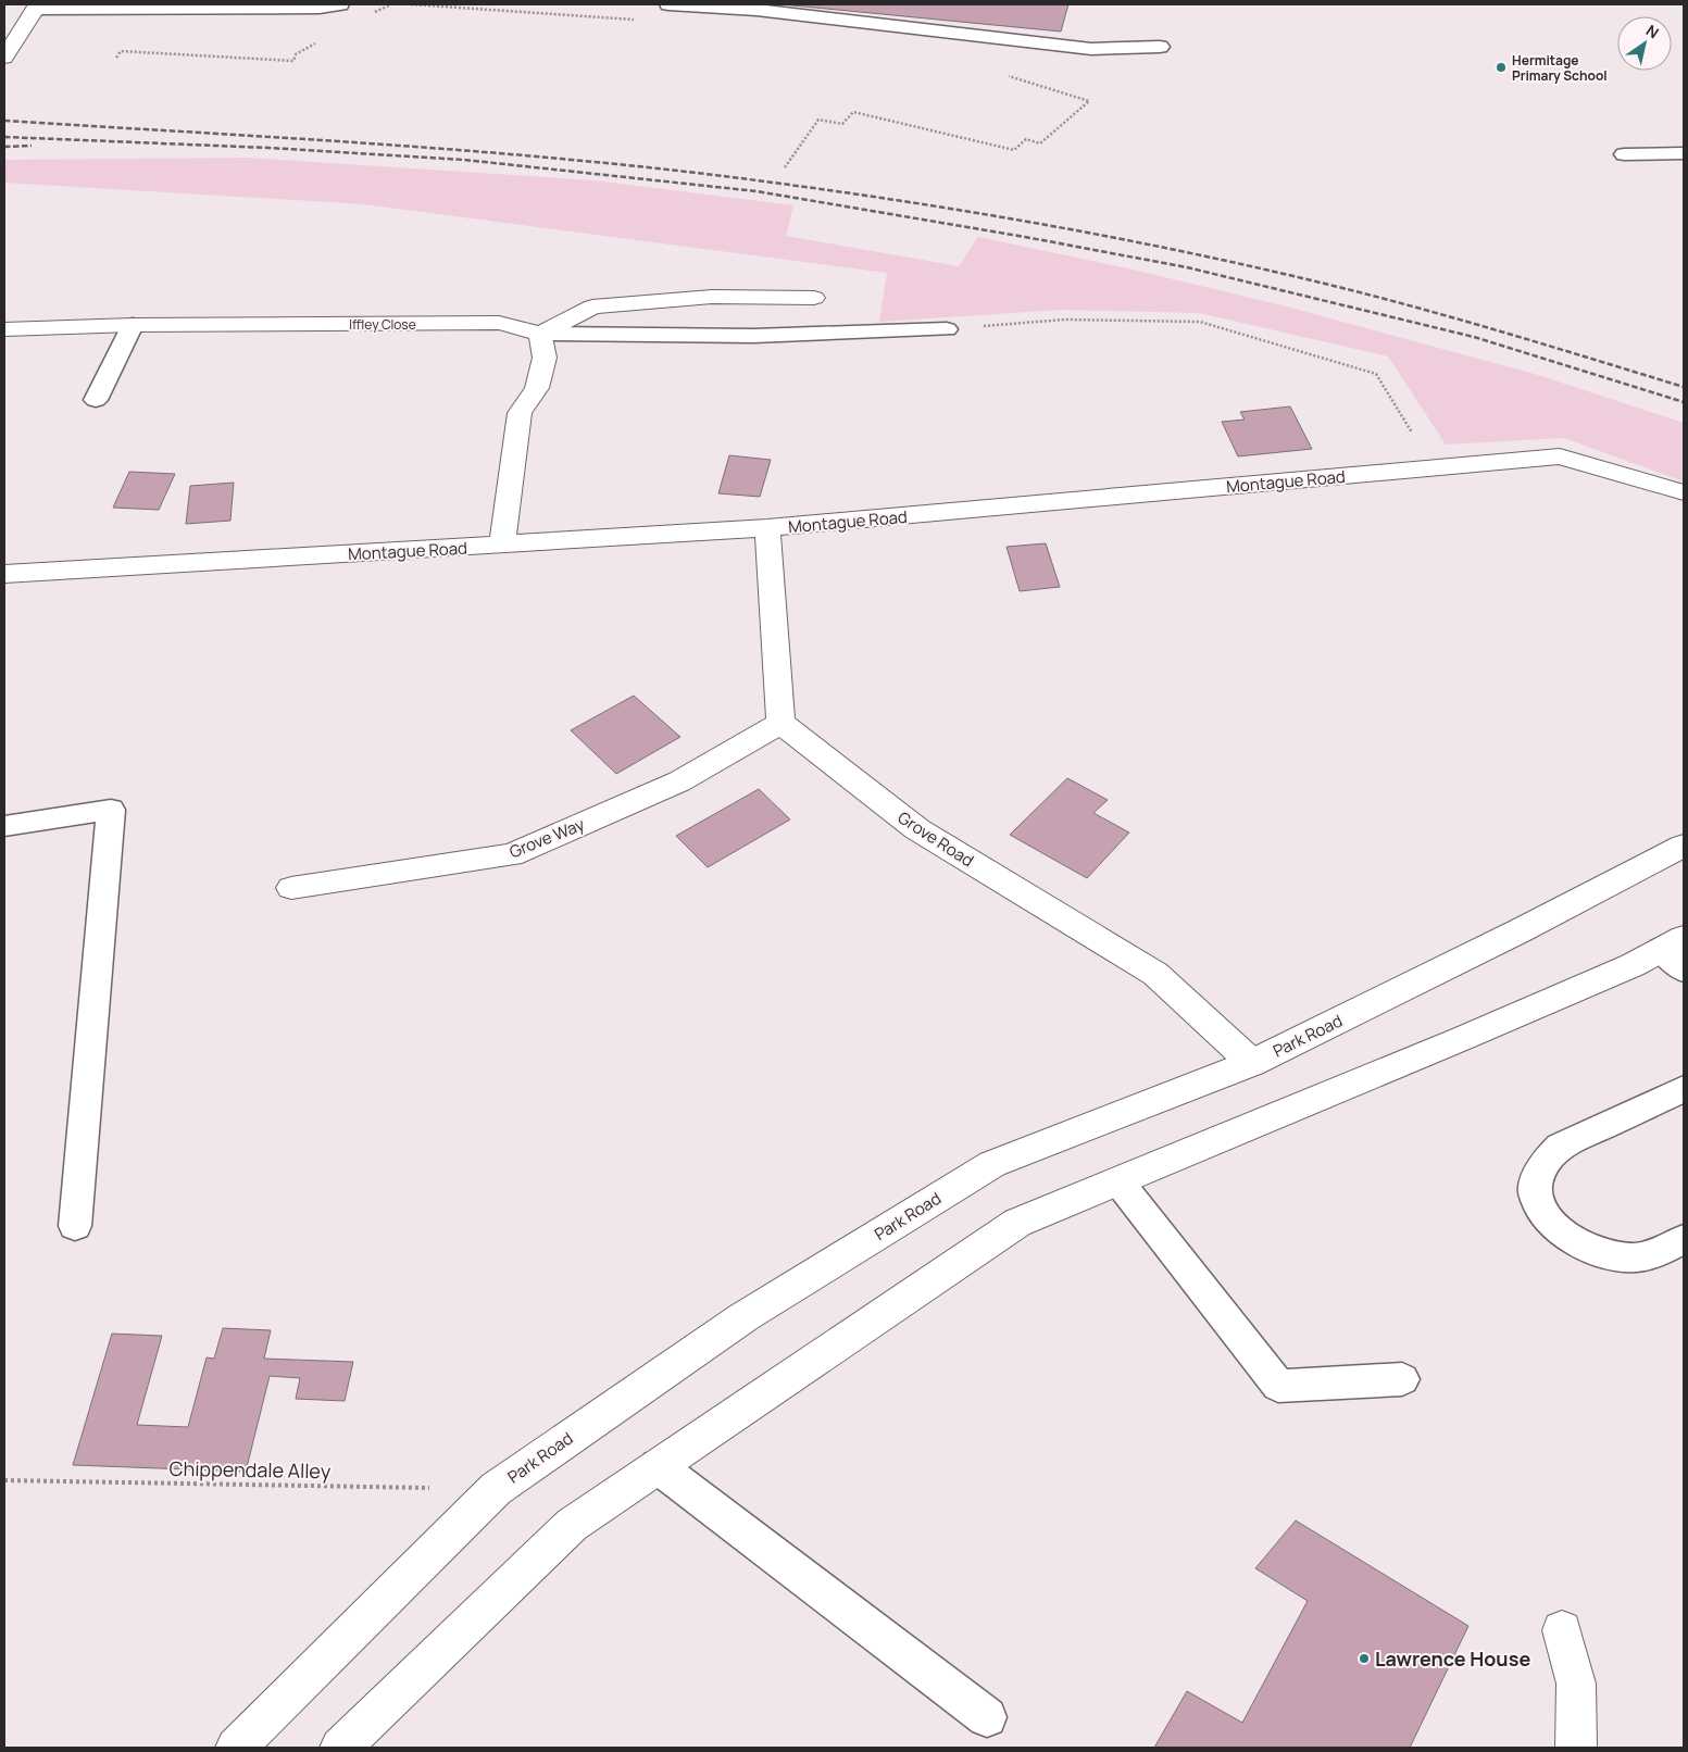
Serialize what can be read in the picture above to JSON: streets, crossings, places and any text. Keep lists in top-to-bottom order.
{
  "streets": {
    "street": [
      "Iffley Close",
      "Montague Road",
      "Grove Way",
      "Grove Road",
      "Park Road"
    ],
    "path": ["Chippendale Alley"]
  },
  "crossings": [
    ["Grove Way", "Grove Road"],
    ["Grove Road", "Park Road"],
    ["Park Road", "Chippendale Alley"]
  ],
  "places": ["Hermitage Primary School", "Lawrence House"],
  "north": "top right"
}
